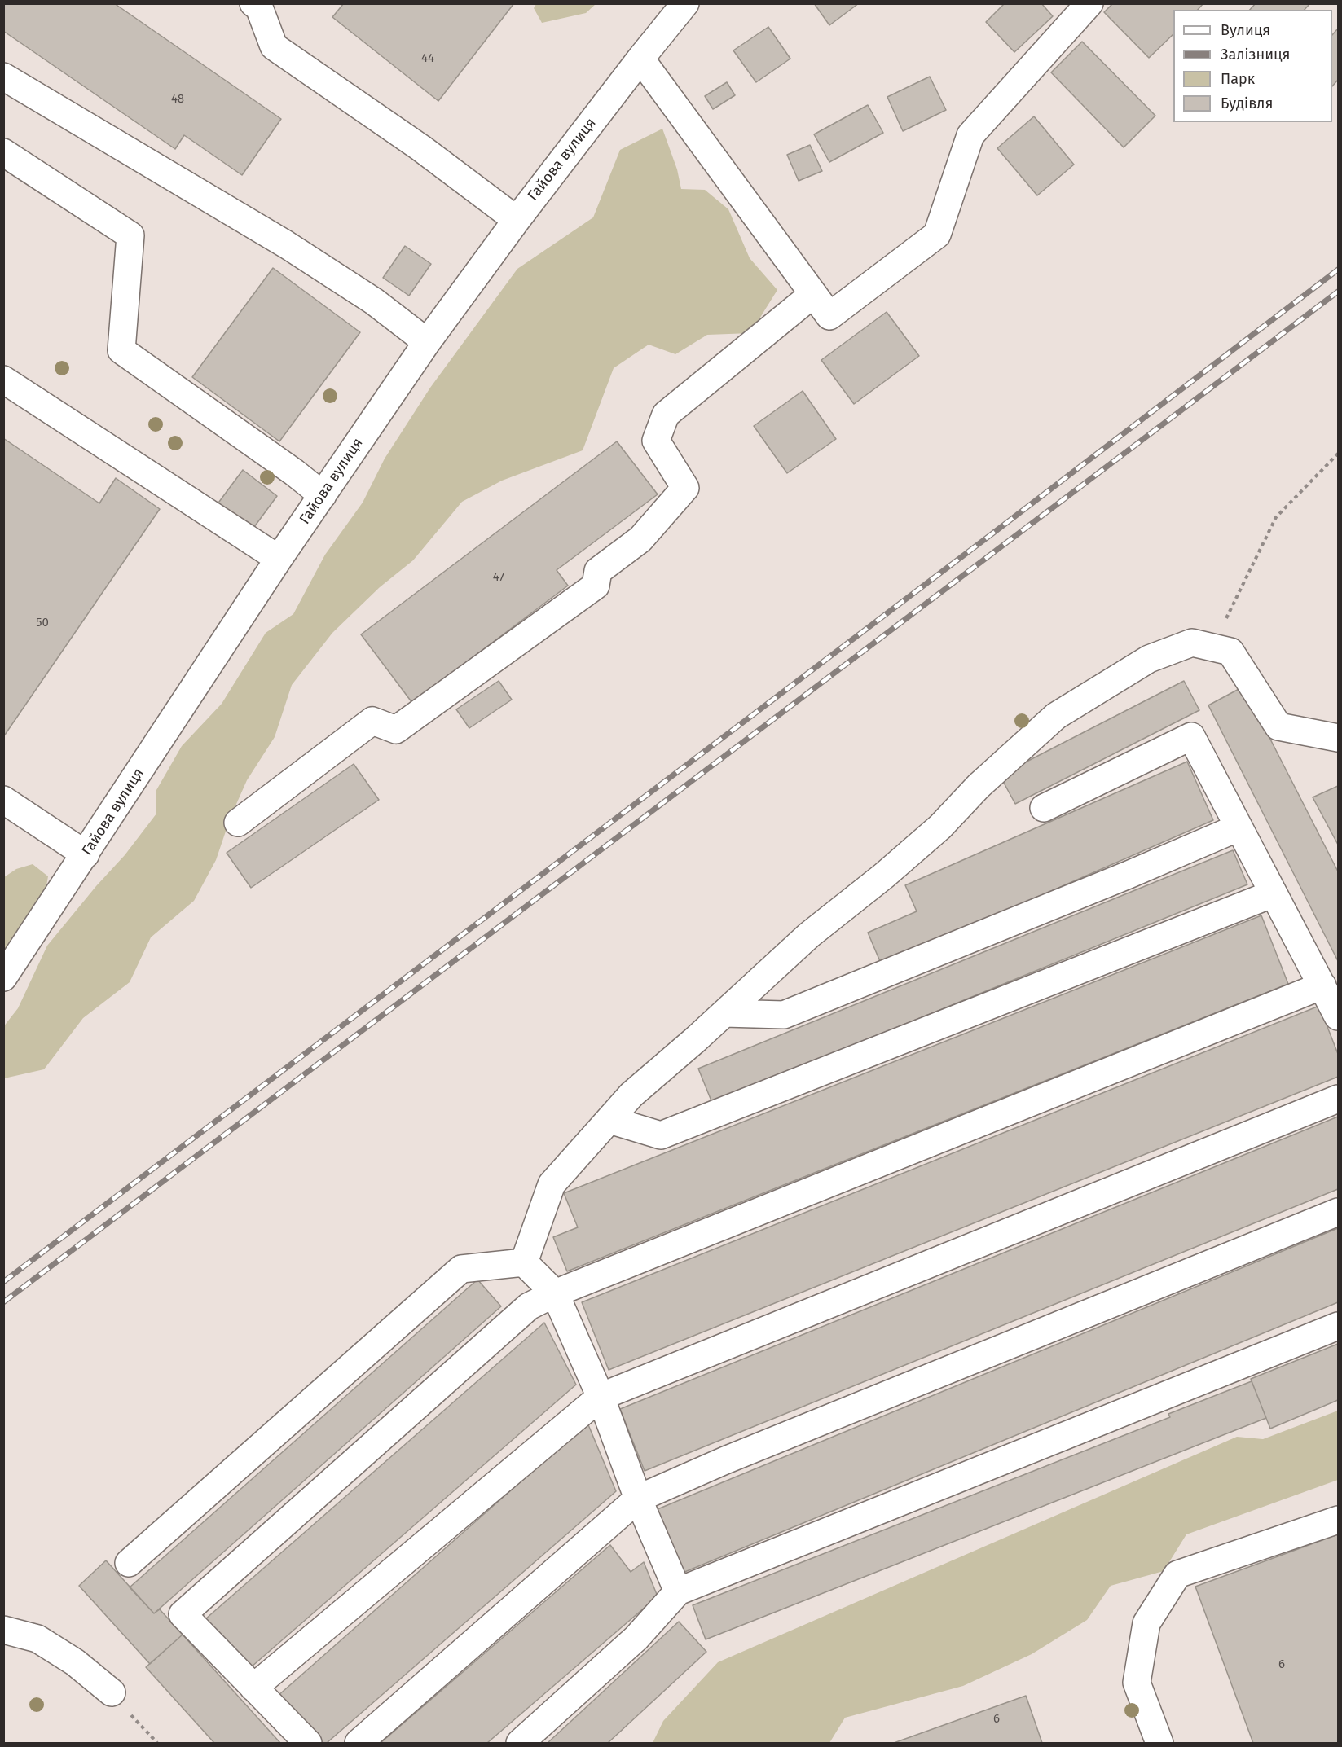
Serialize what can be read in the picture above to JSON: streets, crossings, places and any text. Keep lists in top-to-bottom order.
{
  "streets": {
    "street": ["Гайова вулиця"]
  },
  "house_numbers": [
    "44",
    "48",
    "47",
    "50",
    "6",
    "6"
  ],
  "legend": [
    "Вулиця",
    "Залізниця",
    "Парк",
    "Будівля"
  ]
}
